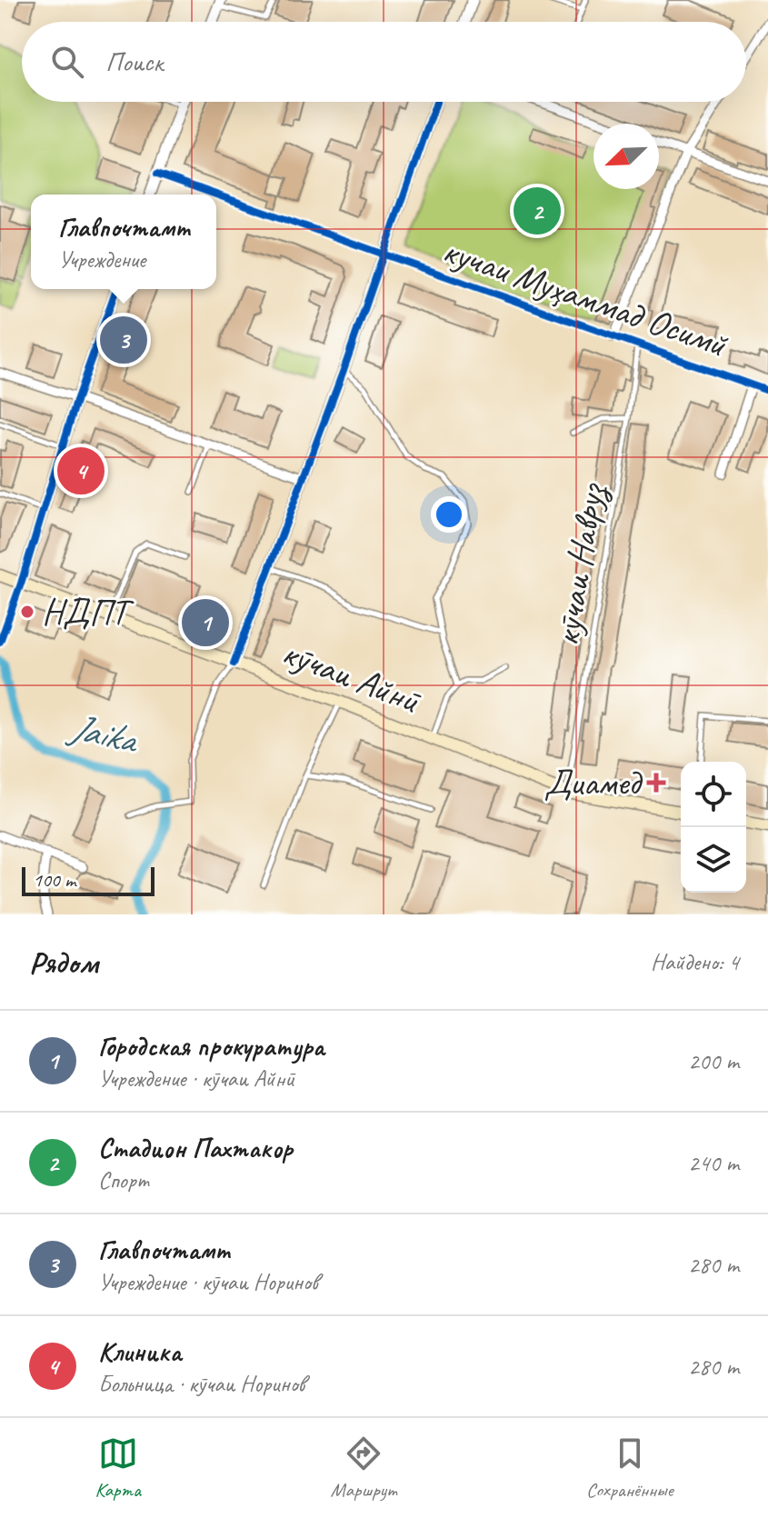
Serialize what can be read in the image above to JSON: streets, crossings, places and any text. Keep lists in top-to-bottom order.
{
  "streets": {
    "main road": ["кӯчаи Айнӣ"],
    "street": ["кучаи Муҳаммад Осимй"],
    "lane": ["кӯчаи Навруз"]
  },
  "crossings": [
    ["кучаи Муҳаммад Осимй", "кӯчаи Навруз"],
    ["кӯчаи Навруз", "кӯчаи Айнӣ"]
  ],
  "water": ["Jaika"],
  "places": {
    "other": ["НДПТ"],
    "health": ["Диамед"]
  },
  "scale_bar": "100 m",
  "north": "bottom left",
  "page": {
    "search": "Поиск",
    "pins": [
      "2",
      "3",
      "4",
      "1"
    ],
    "popup": ["Главпочтамт", "Учреждение"],
    "scale": "100 m",
    "heading": ["Рядом", "Найдено: 4"],
    "list": [
      {
        "mark": "1",
        "name": "Городская прокуратура",
        "note": "Учреждение · кӯчаи Айнӣ",
        "value": "200 m"
      },
      {
        "mark": "2",
        "name": "Стадион Пахтакор",
        "note": "Спорт",
        "value": "240 m"
      },
      {
        "mark": "3",
        "name": "Главпочтамт",
        "note": "Учреждение · кӯчаи Норинов",
        "value": "280 m"
      },
      {
        "mark": "4",
        "name": "Клиника",
        "note": "Больница · кӯчаи Норинов",
        "value": "280 m"
      }
    ],
    "nav": ["Карта", "Маршрут", "Сохранённые"]
  }
}
